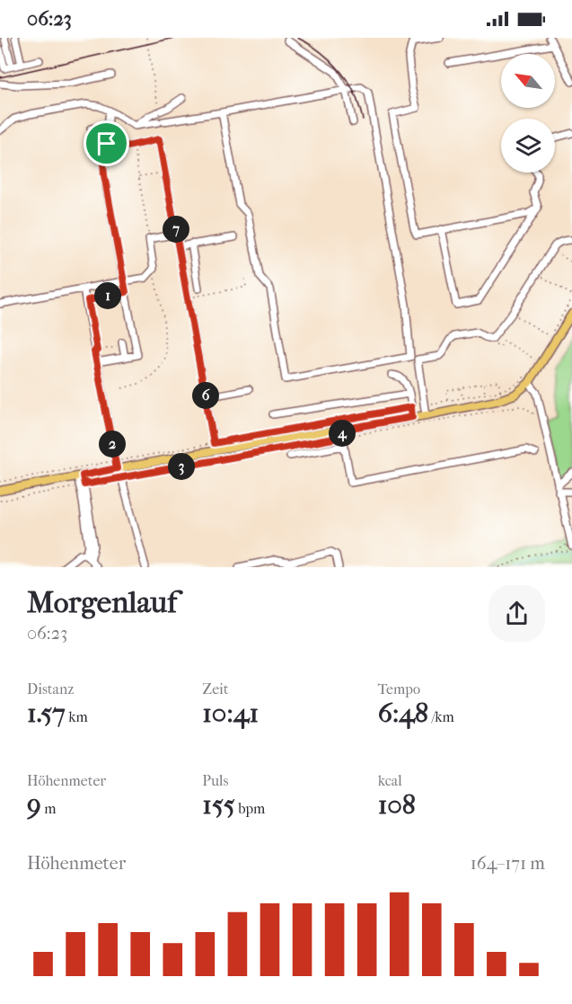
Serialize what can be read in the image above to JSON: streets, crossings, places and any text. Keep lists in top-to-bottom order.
{
  "north": "top left",
  "page": {
    "status": "06:23",
    "pins": [
      "7",
      "1",
      "6",
      "4",
      "2",
      "3"
    ],
    "heading": ["Morgenlauf", "06:23"],
    "stats": [
      ["Distanz", "1.57 km"],
      ["Zeit", "10:41"],
      ["Tempo", "6:48 /km"],
      ["Höhenmeter", "9 m"],
      ["Puls", "155 bpm"],
      ["kcal", "108"]
    ],
    "chart": ["Höhenmeter", "164–171 m"]
  }
}
